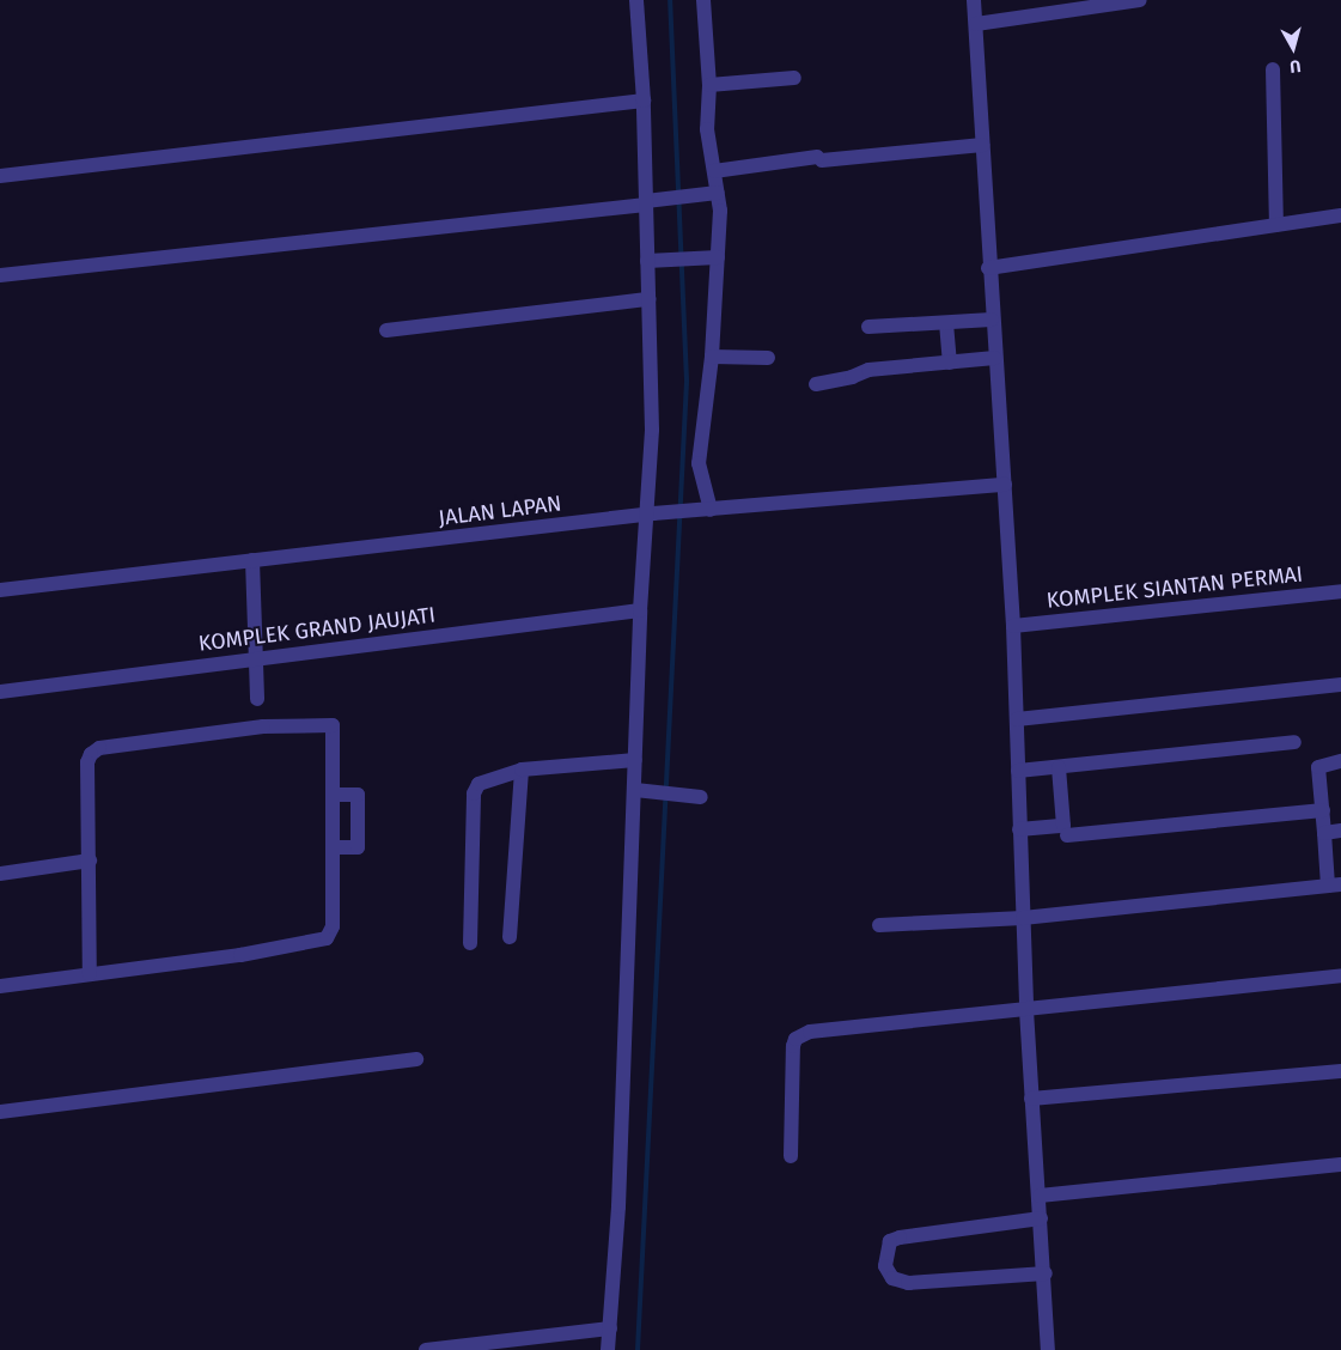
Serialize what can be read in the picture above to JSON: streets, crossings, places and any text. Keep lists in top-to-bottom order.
{
  "streets": {
    "street": ["JALAN LAPAN", "KOMPLEK SIANTAN PERMAI", "KOMPLEK GRAND JAUJATI"]
  },
  "north": "bottom"
}
